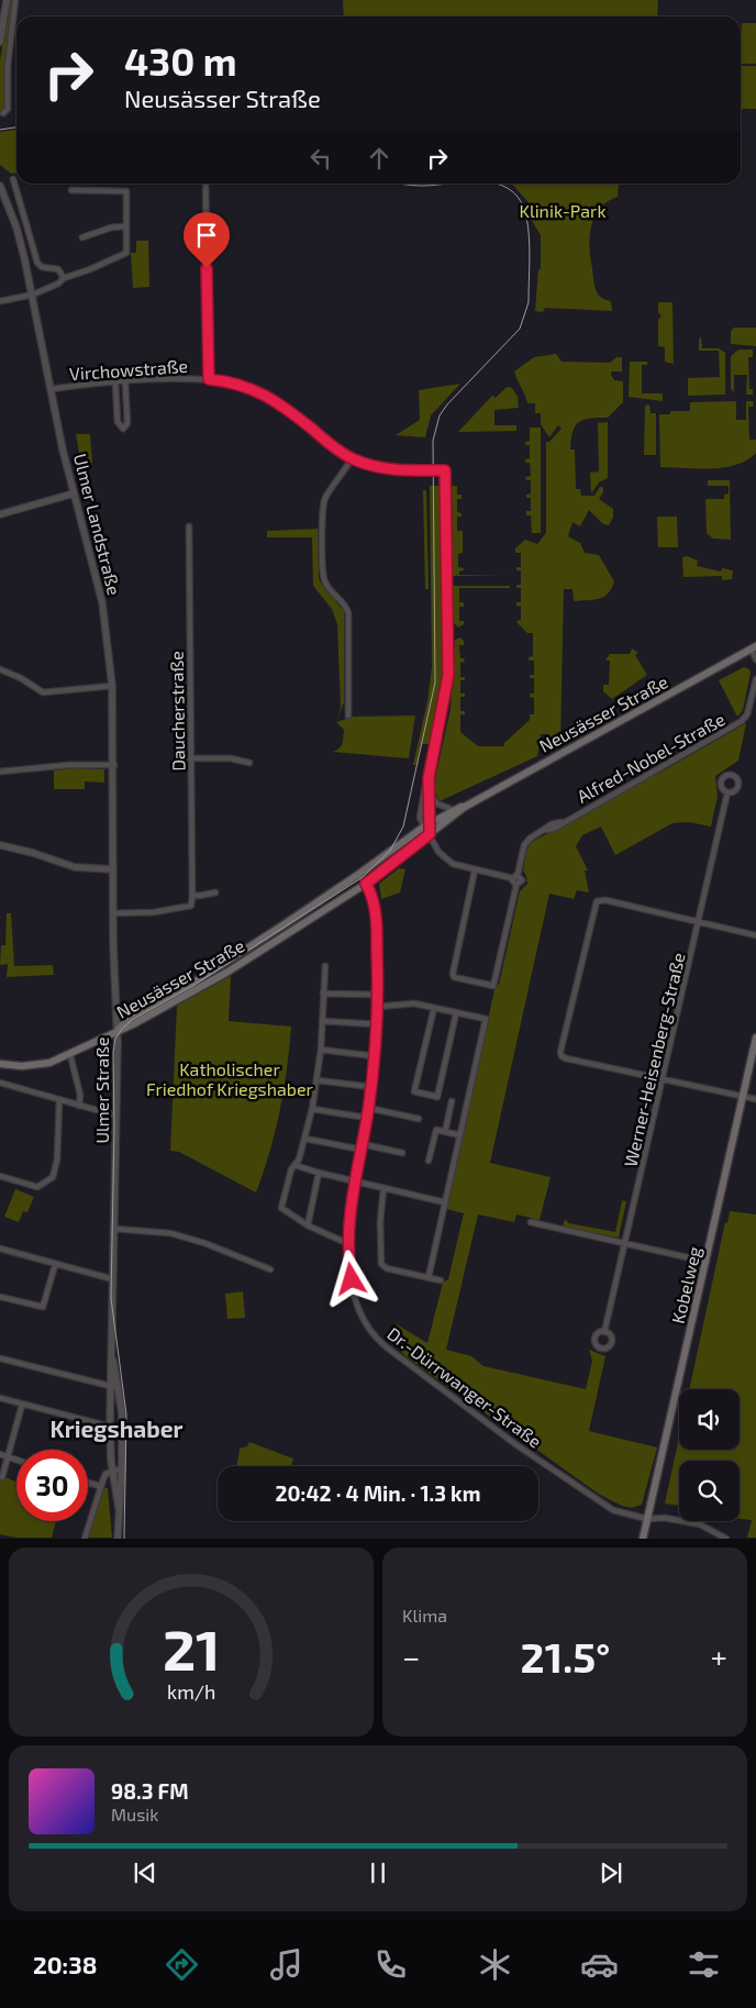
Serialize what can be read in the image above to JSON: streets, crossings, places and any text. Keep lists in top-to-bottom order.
{
  "streets": {
    "main road": ["Neusässer Straße", "Kobelweg"],
    "street": [
      "Virchowstraße",
      "Ulmer Landstraße",
      "Daucherstraße",
      "Alfred-Nobel-Straße",
      "Werner-Heisenberg-Straße",
      "Ulmer Straße",
      "Dr.-Dürrwanger-Straße"
    ]
  },
  "crossings": [
    ["Virchowstraße", "Ulmer Landstraße"],
    ["Ulmer Landstraße", "Ulmer Straße"],
    ["Neusässer Straße", "Ulmer Straße"],
    ["Neusässer Straße", "Dr.-Dürrwanger-Straße"],
    ["Kobelweg", "Dr.-Dürrwanger-Straße"]
  ],
  "districts": ["Kriegshaber"],
  "parks": ["Klinik-Park", "Katholischer Friedhof Kriegshaber"],
  "page": {
    "turn": ["430 m", "Neusässer Straße"],
    "limit": "30",
    "trip": "20:42 · 4 Min. · 1.3 km",
    "tile": "Klima",
    "heat": ["−", "21.5°", "+"],
    "song": ["98.3 FM", "Musik"],
    "tabs": "20:38",
    "gauge": ["21", "km/h"]
  }
}
